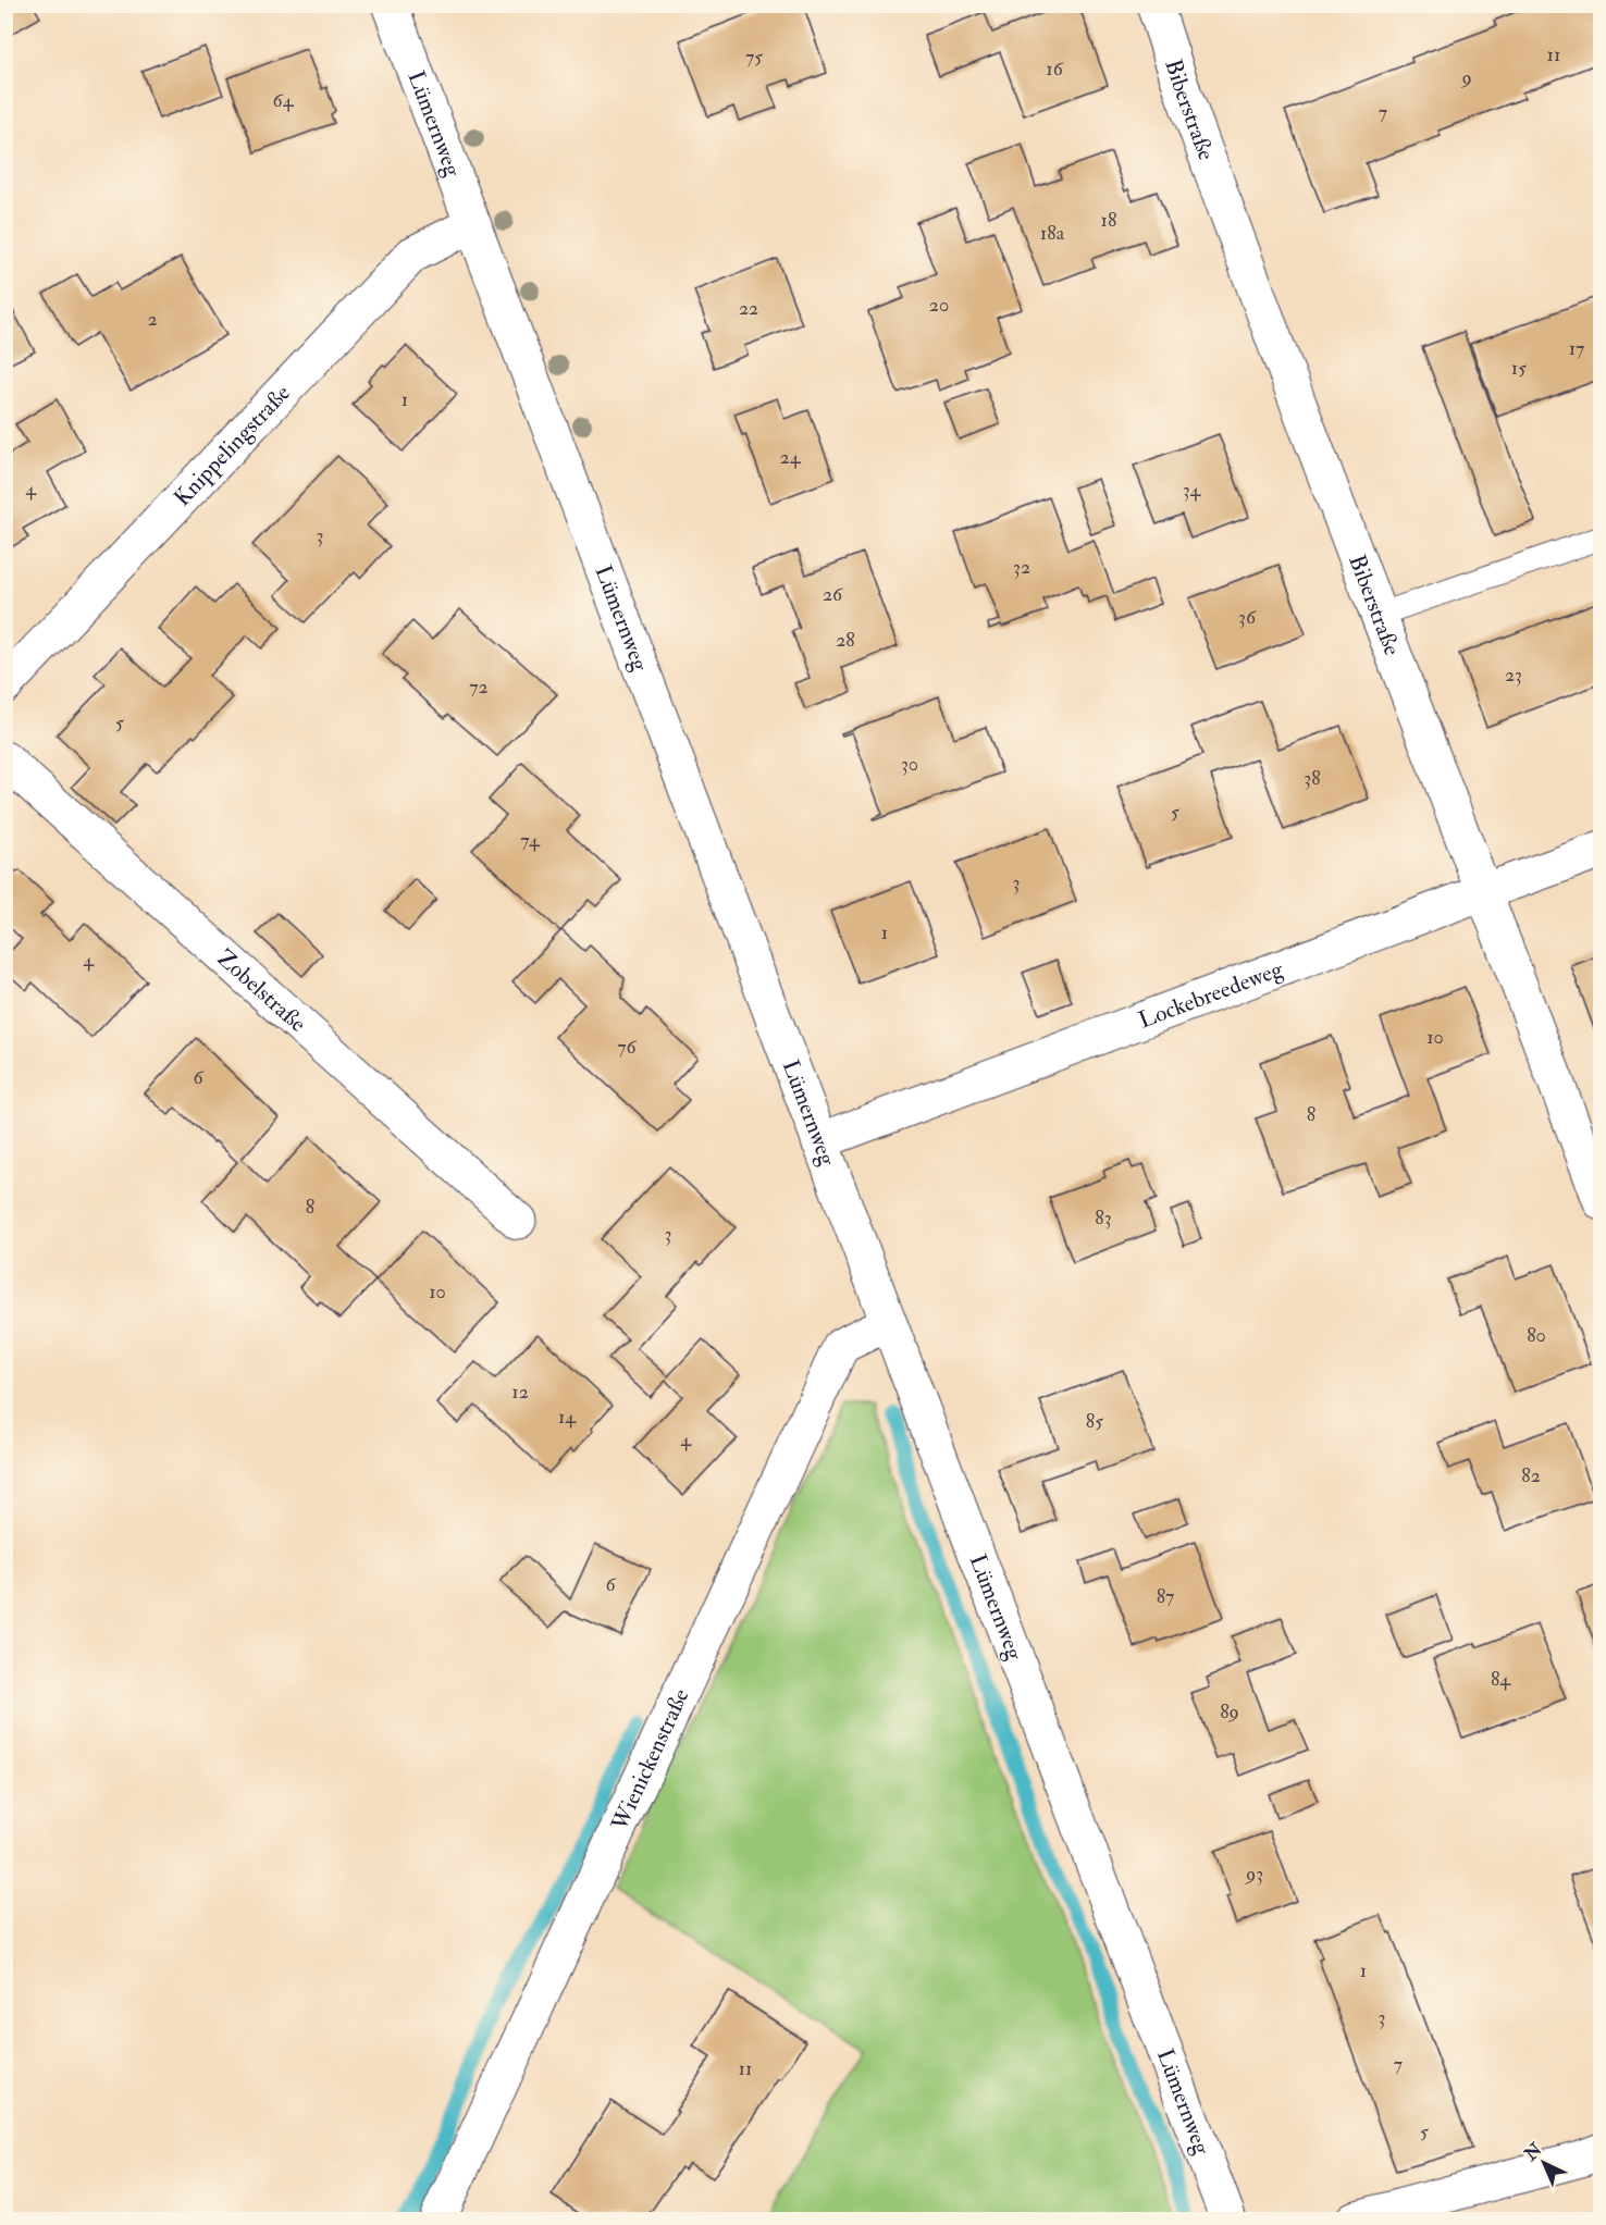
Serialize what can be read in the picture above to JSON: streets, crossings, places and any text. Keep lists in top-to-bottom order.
{
  "streets": {
    "street": [
      "Biberstraße",
      "Lümernweg",
      "Knippelingstraße",
      "Zobelstraße",
      "Lockebreedeweg",
      "Wienickenstraße"
    ]
  },
  "crossings": [
    ["Biberstraße", "Lockebreedeweg"],
    ["Lümernweg", "Knippelingstraße"],
    ["Lümernweg", "Lockebreedeweg"],
    ["Lümernweg", "Wienickenstraße"]
  ],
  "house_numbers": [
    "11",
    "75",
    "16",
    "9",
    "64",
    "7",
    "18",
    "18a",
    "20",
    "22",
    "2",
    "17",
    "15",
    "1",
    "24",
    "4",
    "34",
    "3",
    "32",
    "26",
    "36",
    "28",
    "23",
    "72",
    "5",
    "30",
    "38",
    "5",
    "74",
    "3",
    "1",
    "4",
    "10",
    "76",
    "6",
    "8",
    "8",
    "83",
    "3",
    "10",
    "80",
    "12",
    "14",
    "85",
    "4",
    "82",
    "6",
    "87",
    "84",
    "89",
    "93",
    "1",
    "3",
    "7",
    "11",
    "5"
  ],
  "north": "top left"
}
